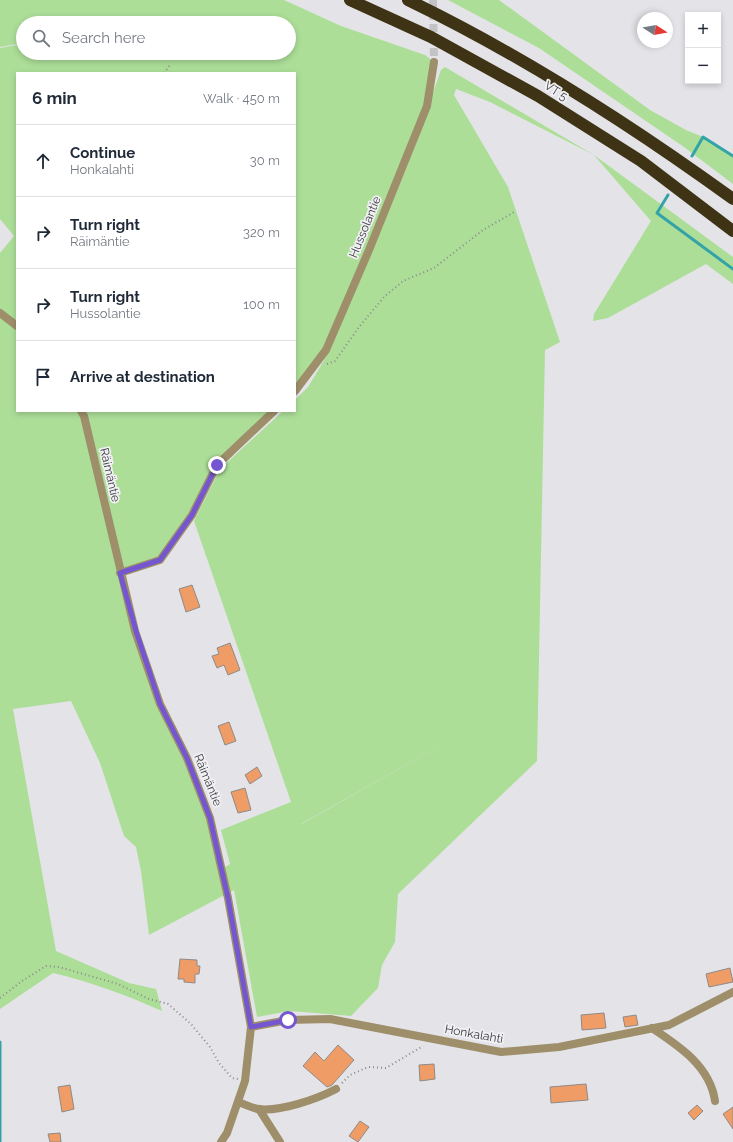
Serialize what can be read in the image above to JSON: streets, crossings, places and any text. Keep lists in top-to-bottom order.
{
  "streets": {
    "highway": ["VT 5"],
    "street": ["Hussolantie", "Räimäntie", "Honkalahti"]
  },
  "crossings": [
    ["Räimäntie", "Honkalahti"]
  ],
  "north": "right",
  "page": {
    "map_buttons": ["+", "−"],
    "search": "Search here",
    "heading": ["6 min", "Walk · 450 m"],
    "list": [
      ["Continue", "Honkalahti", "30 m"],
      ["Turn right", "Räimäntie", "320 m"],
      ["Turn right", "Hussolantie", "100 m"],
      "Arrive at destination"
    ]
  }
}
